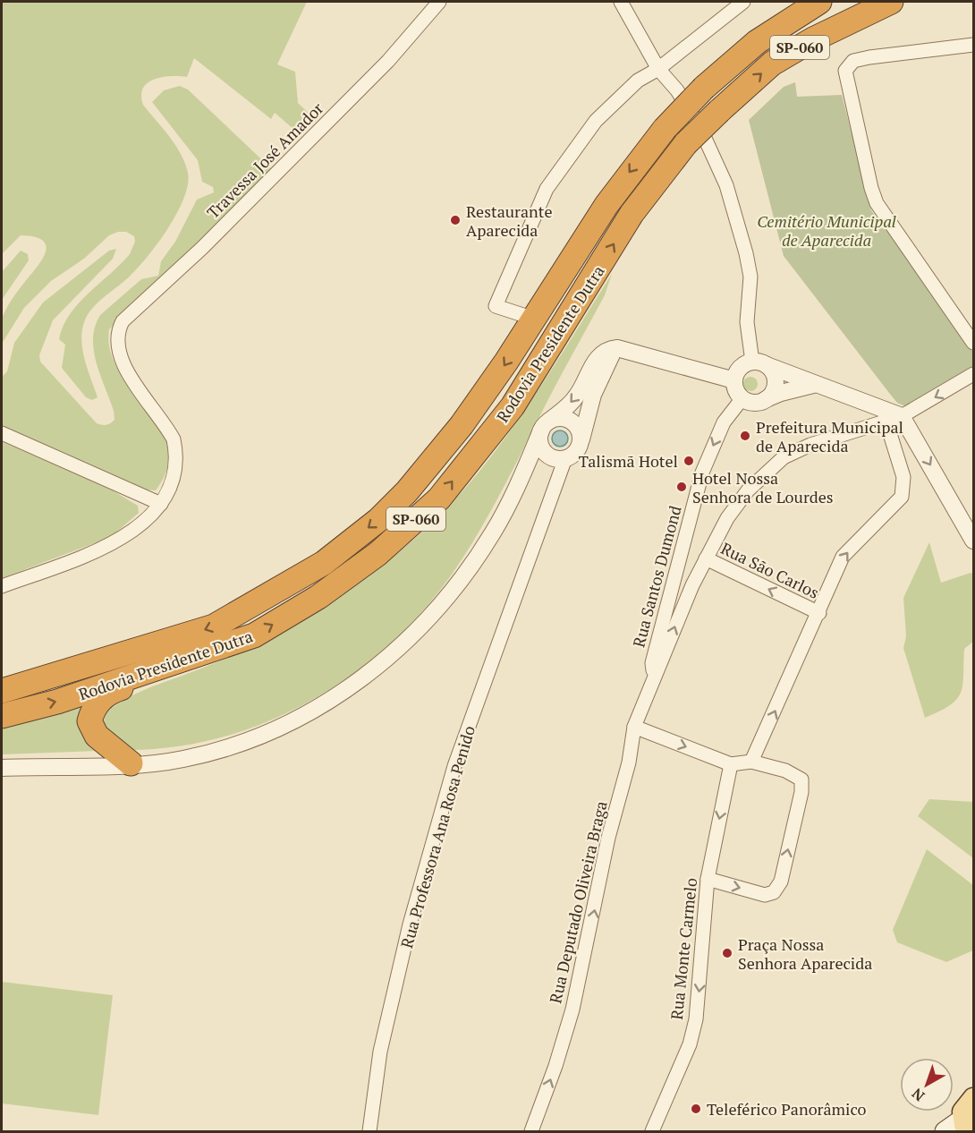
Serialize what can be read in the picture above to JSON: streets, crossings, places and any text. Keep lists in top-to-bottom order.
{
  "streets": {
    "highway": ["SP-060", "Rodovia Presidente Dutra"],
    "street": [
      "Travessa José Amador",
      "Rua São Carlos",
      "Rua Santos Dumond",
      "Rua Professora Ana Rosa Penido",
      "Rua Deputado Oliveira Braga",
      "Rua Monte Carmelo"
    ]
  },
  "crossings": [
    ["Rua Santos Dumond", "Rua Deputado Oliveira Braga"]
  ],
  "one_way": ["Rua São Carlos", "Rua Deputado Oliveira Braga", "Rua Monte Carmelo"],
  "parks": ["Cemitério Municipal de Aparecida"],
  "places": [
    "Restaurante Aparecida",
    "Prefeitura Municipal de Aparecida",
    "Talismã Hotel",
    "Hotel Nossa Senhora de Lourdes",
    "Praça Nossa Senhora Aparecida",
    "Teleférico Panorâmico"
  ],
  "north": "bottom left"
}
